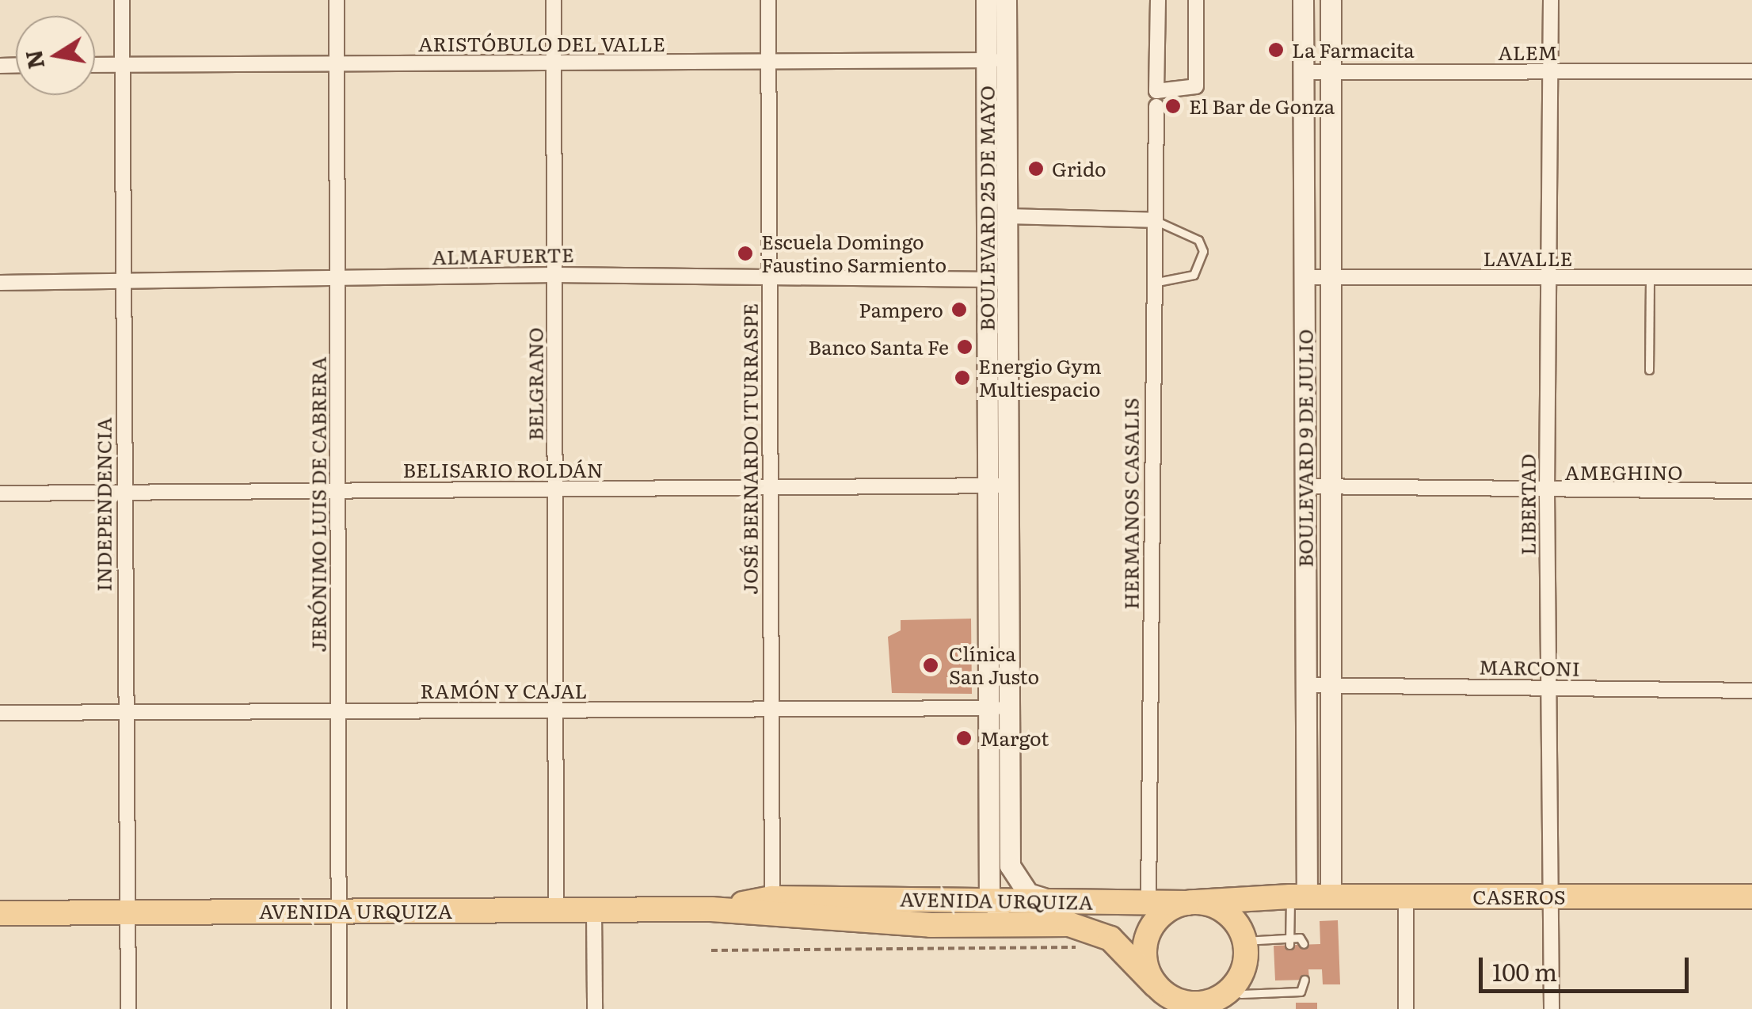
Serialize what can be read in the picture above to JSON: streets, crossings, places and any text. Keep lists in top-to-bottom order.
{
  "streets": {
    "main road": [
      "BOULEVARD 25 DE MAYO",
      "BOULEVARD 9 DE JULIO",
      "CASEROS",
      "AVENIDA URQUIZA"
    ],
    "street": [
      "ARISTÓBULO DEL VALLE",
      "ALEM",
      "ALMAFUERTE",
      "LAVALLE",
      "BELGRANO",
      "JOSÉ BERNARDO ITURRASPE",
      "BELISARIO ROLDÁN",
      "AMEGHINO",
      "HERMANOS CASALIS",
      "INDEPENDENCIA",
      "JERÓNIMO LUIS DE CABRERA",
      "LIBERTAD",
      "MARCONI",
      "RAMÓN Y CAJAL"
    ]
  },
  "crossings": [
    ["ARISTÓBULO DEL VALLE", "BOULEVARD 25 DE MAYO"],
    ["ARISTÓBULO DEL VALLE", "BELGRANO"],
    ["ARISTÓBULO DEL VALLE", "JOSÉ BERNARDO ITURRASPE"],
    ["ARISTÓBULO DEL VALLE", "INDEPENDENCIA"],
    ["ARISTÓBULO DEL VALLE", "JERÓNIMO LUIS DE CABRERA"],
    ["ALEM", "BOULEVARD 9 DE JULIO"],
    ["ALEM", "LIBERTAD"],
    ["BOULEVARD 25 DE MAYO", "ALMAFUERTE"],
    ["BOULEVARD 25 DE MAYO", "BELISARIO ROLDÁN"],
    ["BOULEVARD 25 DE MAYO", "RAMÓN Y CAJAL"],
    ["BOULEVARD 25 DE MAYO", "AVENIDA URQUIZA"],
    ["ALMAFUERTE", "BELGRANO"],
    ["ALMAFUERTE", "JOSÉ BERNARDO ITURRASPE"],
    ["ALMAFUERTE", "INDEPENDENCIA"],
    ["ALMAFUERTE", "JERÓNIMO LUIS DE CABRERA"],
    ["LAVALLE", "BOULEVARD 9 DE JULIO"],
    ["LAVALLE", "LIBERTAD"],
    ["BELGRANO", "BELISARIO ROLDÁN"],
    ["BELGRANO", "RAMÓN Y CAJAL"],
    ["BELGRANO", "AVENIDA URQUIZA"],
    ["BOULEVARD 9 DE JULIO", "AMEGHINO"],
    ["BOULEVARD 9 DE JULIO", "MARCONI"],
    ["BOULEVARD 9 DE JULIO", "CASEROS"],
    ["JOSÉ BERNARDO ITURRASPE", "BELISARIO ROLDÁN"],
    ["JOSÉ BERNARDO ITURRASPE", "RAMÓN Y CAJAL"],
    ["JOSÉ BERNARDO ITURRASPE", "AVENIDA URQUIZA"],
    ["BELISARIO ROLDÁN", "INDEPENDENCIA"],
    ["BELISARIO ROLDÁN", "JERÓNIMO LUIS DE CABRERA"],
    ["AMEGHINO", "LIBERTAD"],
    ["HERMANOS CASALIS", "AVENIDA URQUIZA"],
    ["INDEPENDENCIA", "RAMÓN Y CAJAL"],
    ["INDEPENDENCIA", "AVENIDA URQUIZA"],
    ["JERÓNIMO LUIS DE CABRERA", "RAMÓN Y CAJAL"],
    ["JERÓNIMO LUIS DE CABRERA", "AVENIDA URQUIZA"],
    ["LIBERTAD", "MARCONI"],
    ["LIBERTAD", "CASEROS"],
    ["CASEROS", "AVENIDA URQUIZA"]
  ],
  "places": [
    "La Farmacita",
    "El Bar de Gonza",
    "Grido",
    "Escuela Domingo Faustino Sarmiento",
    "Pampero",
    "Banco Santa Fe",
    "Energio Gym Multiespacio",
    "Clínica San Justo",
    "Margot"
  ],
  "scale_bar": "100 m",
  "north": "left"
}
